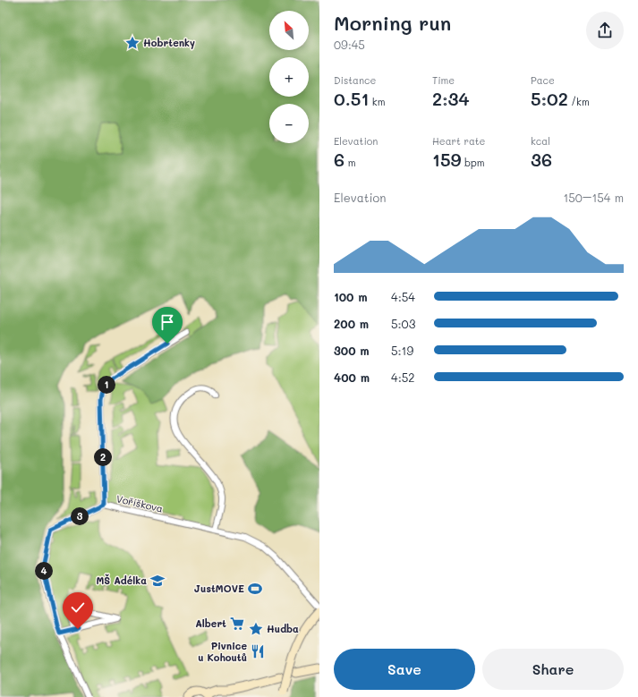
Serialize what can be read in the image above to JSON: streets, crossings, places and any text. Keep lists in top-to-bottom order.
{
  "streets": {
    "street": ["Voříškova"]
  },
  "places": {
    "place": ["Hobrtenky", "Hudba"],
    "school or university": ["MŠ Adélka"],
    "sports": ["JustMOVE"],
    "supermarket": ["Albert"],
    "restaurant": ["Pivnice u Kohoutů"]
  },
  "north": "top left",
  "page": {
    "heading": ["Morning run", "09:45"],
    "map_buttons": ["+", "−"],
    "stats": [
      ["Distance", "0.51 km"],
      ["Time", "2:34"],
      ["Pace", "5:02 /km"],
      ["Elevation", "6 m"],
      ["Heart rate", "159 bpm"],
      ["kcal", "36"]
    ],
    "chart": ["Elevation", "150–154 m"],
    "list": [
      {
        "name": "100 m",
        "note": "4:54"
      },
      {
        "name": "200 m",
        "note": "5:03"
      },
      {
        "name": "300 m",
        "note": "5:19"
      },
      {
        "name": "400 m",
        "note": "4:52"
      }
    ],
    "pins": [
      "1",
      "2",
      "3",
      "4"
    ],
    "buttons": ["Save", "Share"]
  }
}
